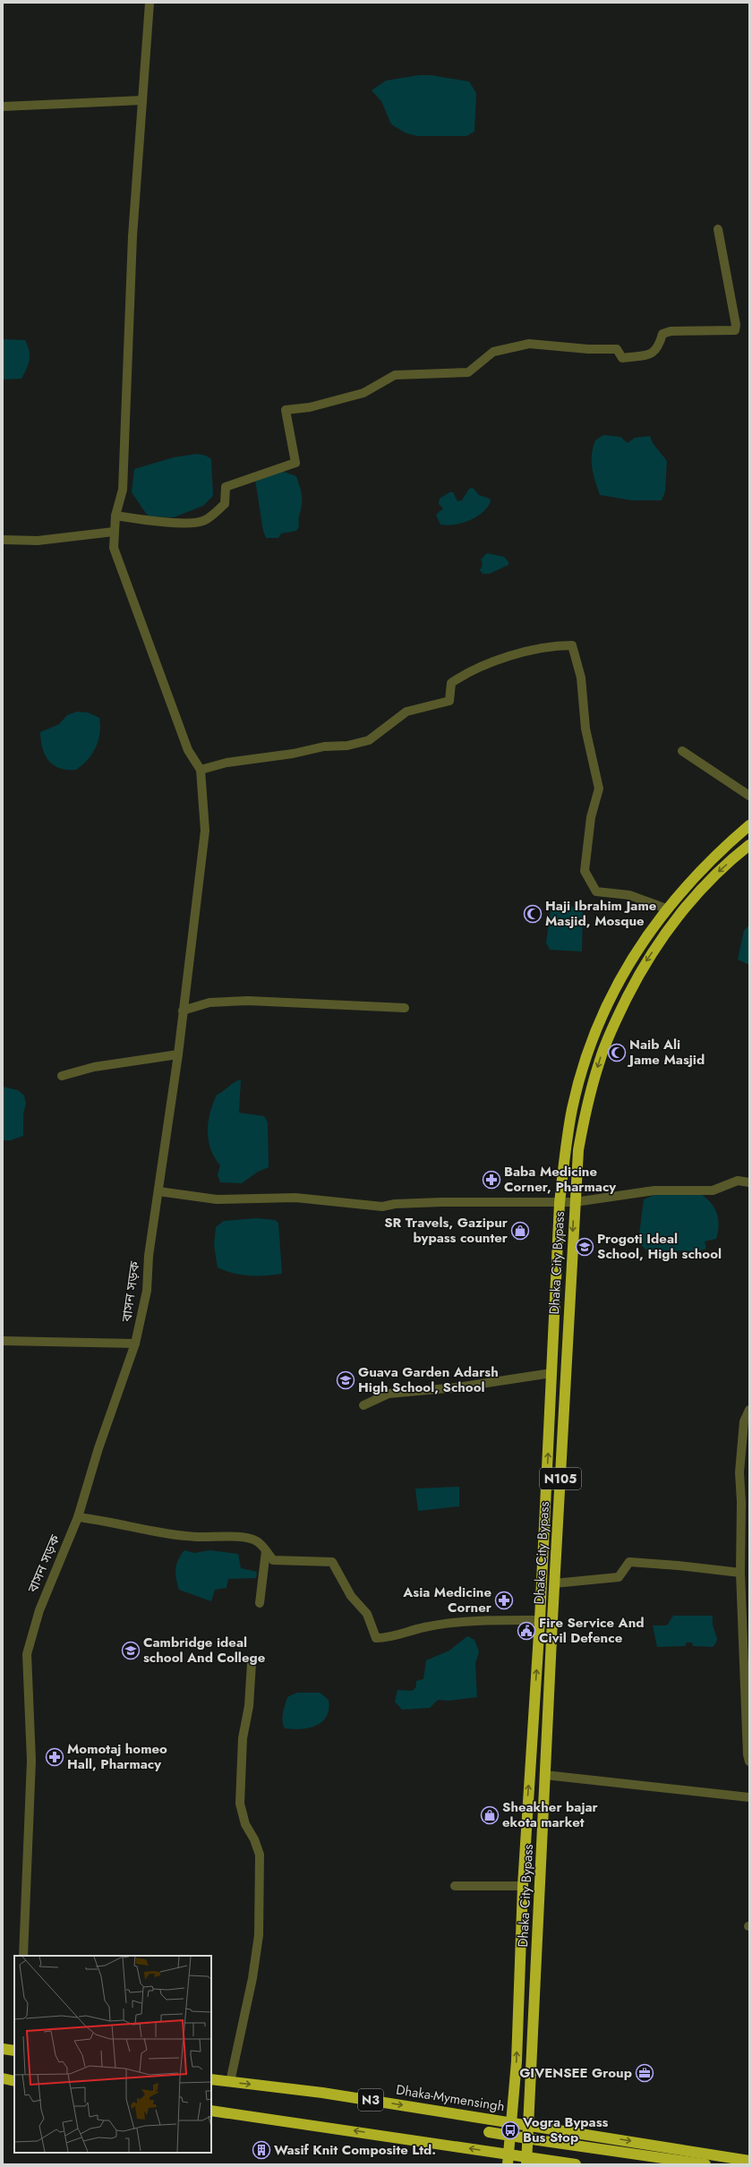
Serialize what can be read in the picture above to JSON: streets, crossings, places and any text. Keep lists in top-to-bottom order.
{
  "streets": {
    "highway": [
      "Dhaka City Bypass",
      "N105",
      "Dhaka-Mymensingh",
      "N3"
    ],
    "street": ["বাসন সড়ক"]
  },
  "crossings": [
    ["Dhaka City Bypass", "Dhaka-Mymensingh"]
  ],
  "places": {
    "mosque": ["Haji Ibrahim Jame Masjid, Mosque", "Naib Ali Jame Masjid"],
    "pharmacy": ["Baba Medicine Corner, Pharmacy", "Asia Medicine Corner", "Momotaj homeo Hall, Pharmacy"],
    "shop": ["SR Travels, Gazipur bypass counter", "Sheakher bajar ekota market"],
    "school or university": ["Progoti Ideal School, High school", "Guava Garden Adarsh High School, School", "Cambridge ideal school And College"],
    "public building": ["Fire Service And Civil Defence"],
    "office": ["GIVENSEE Group"],
    "bus stop": ["Vogra Bypass Bus Stop"],
    "building": ["Wasif Knit Composite Ltd."]
  }
}
